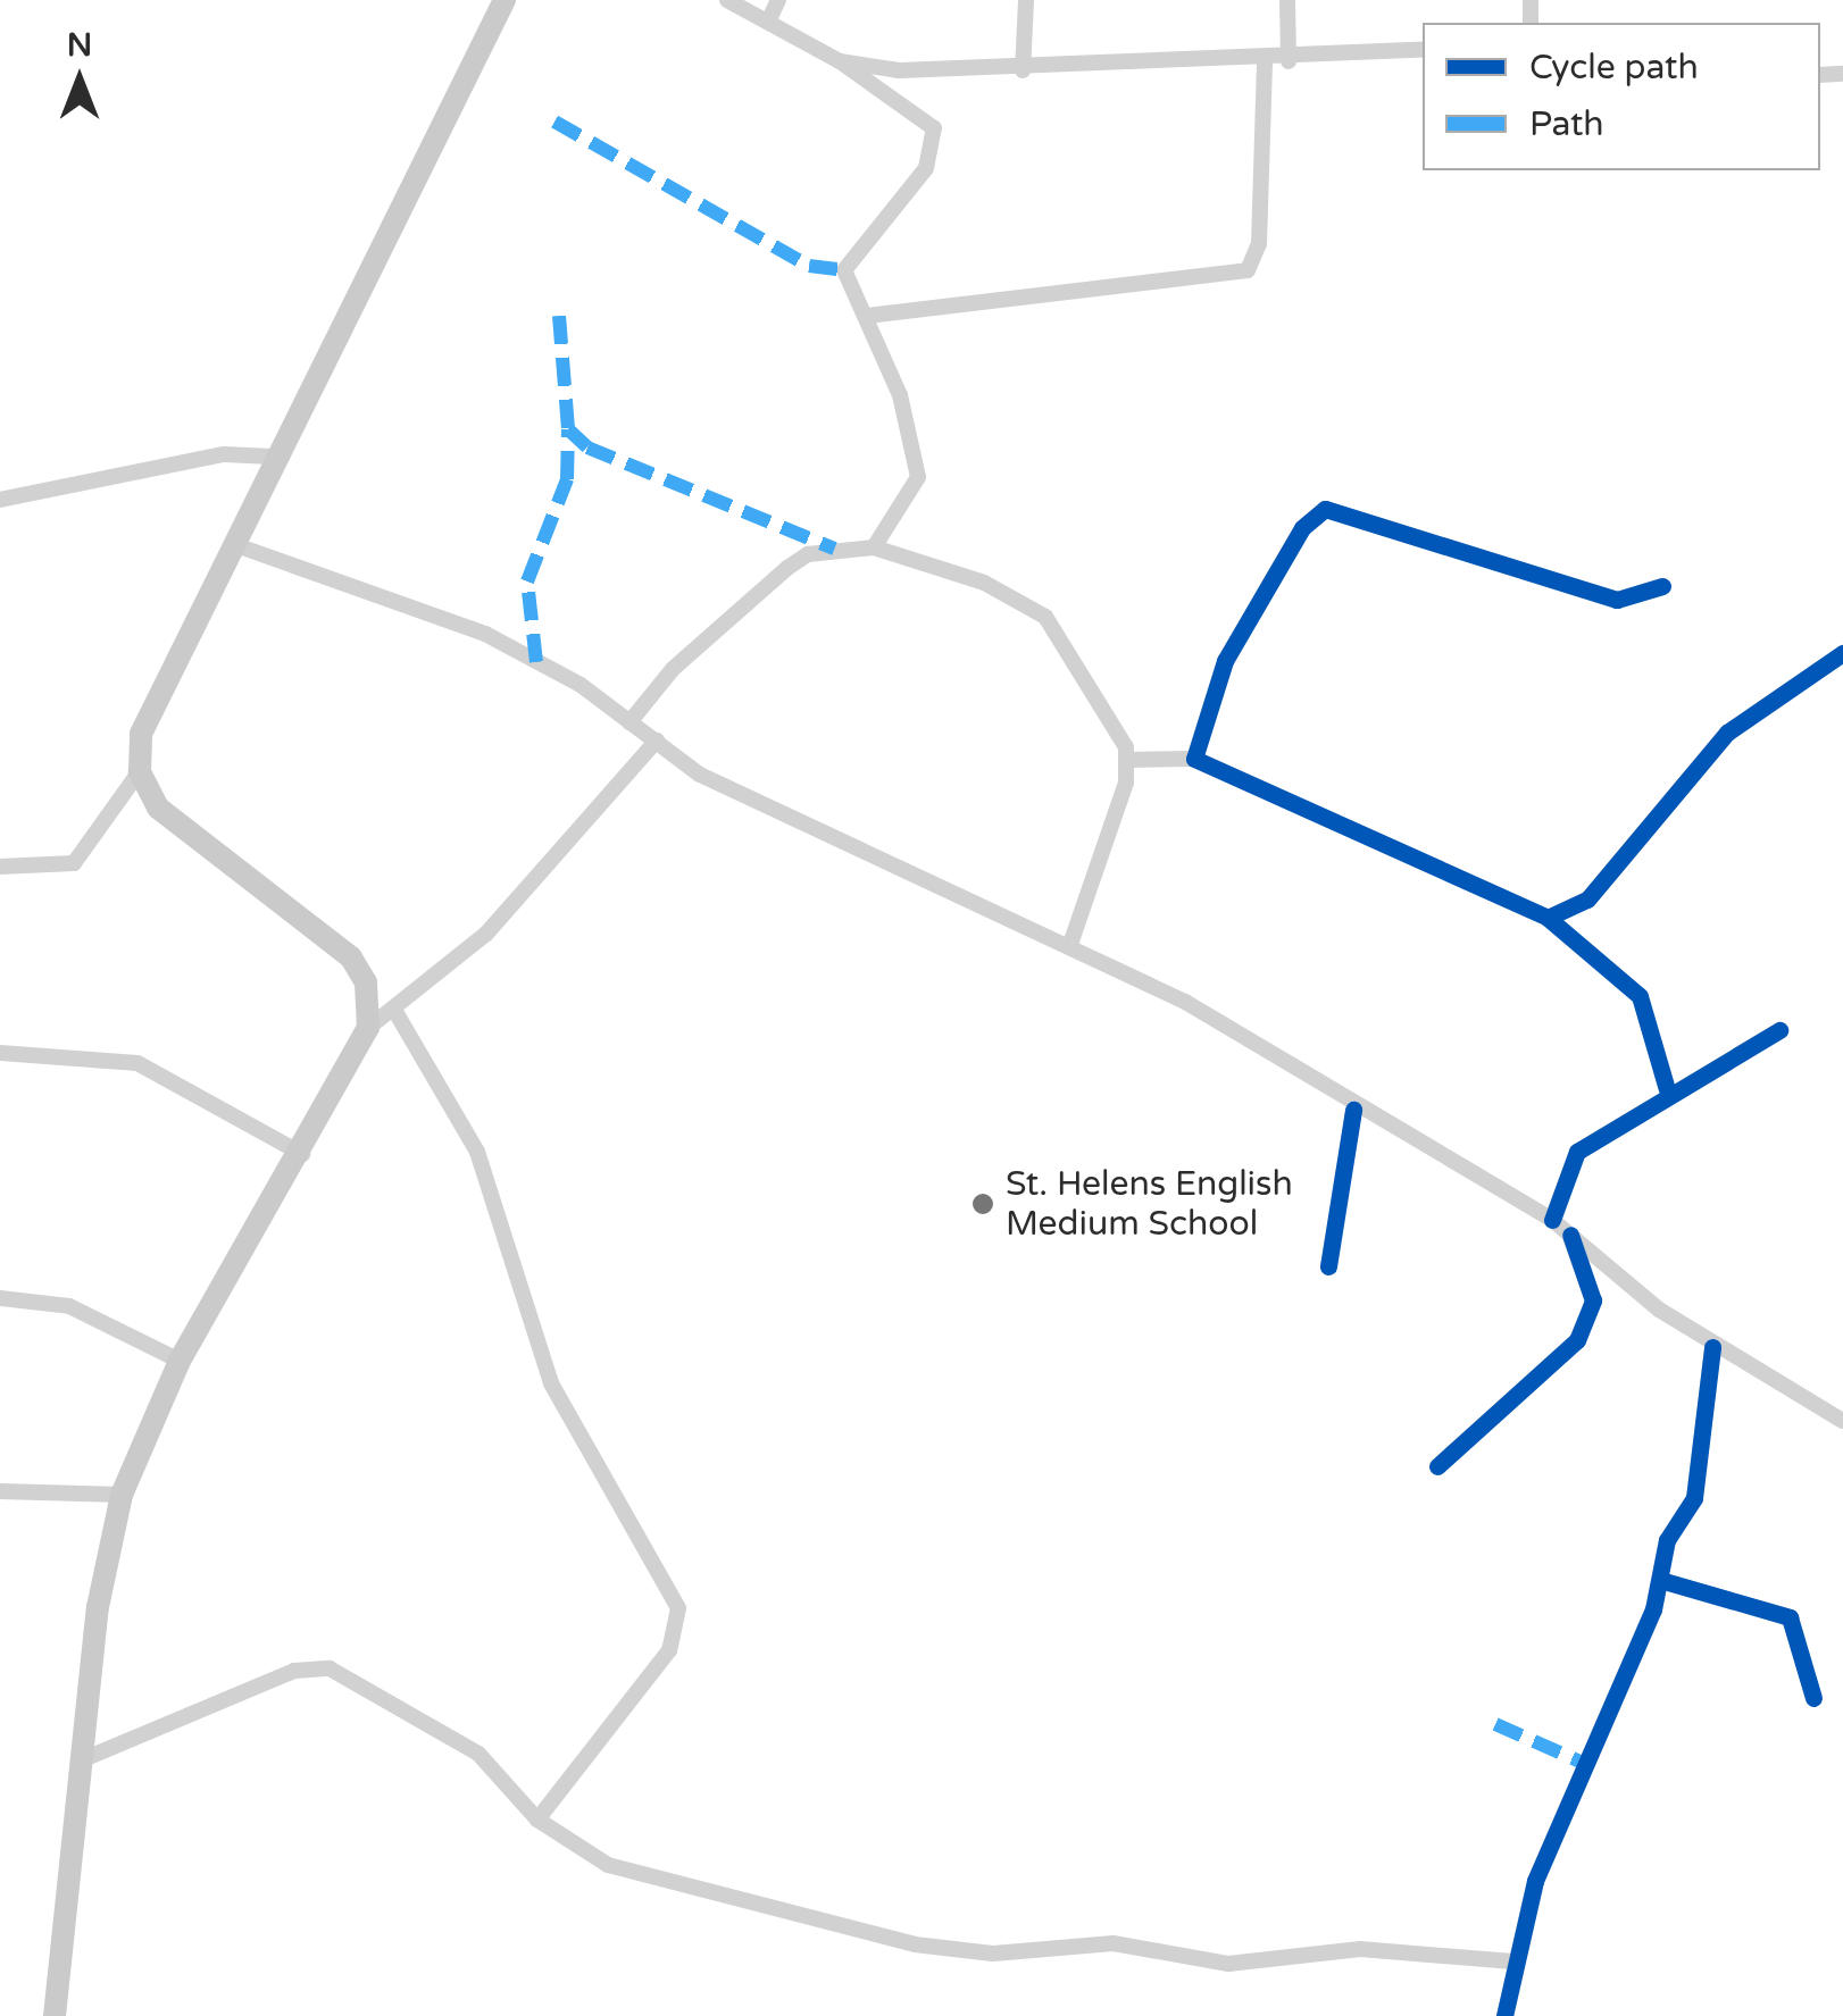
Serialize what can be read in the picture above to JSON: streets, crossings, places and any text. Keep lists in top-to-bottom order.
{
  "places": ["St. Helens English Medium School"],
  "legend": ["Cycle path", "Path"],
  "north": "top"
}
